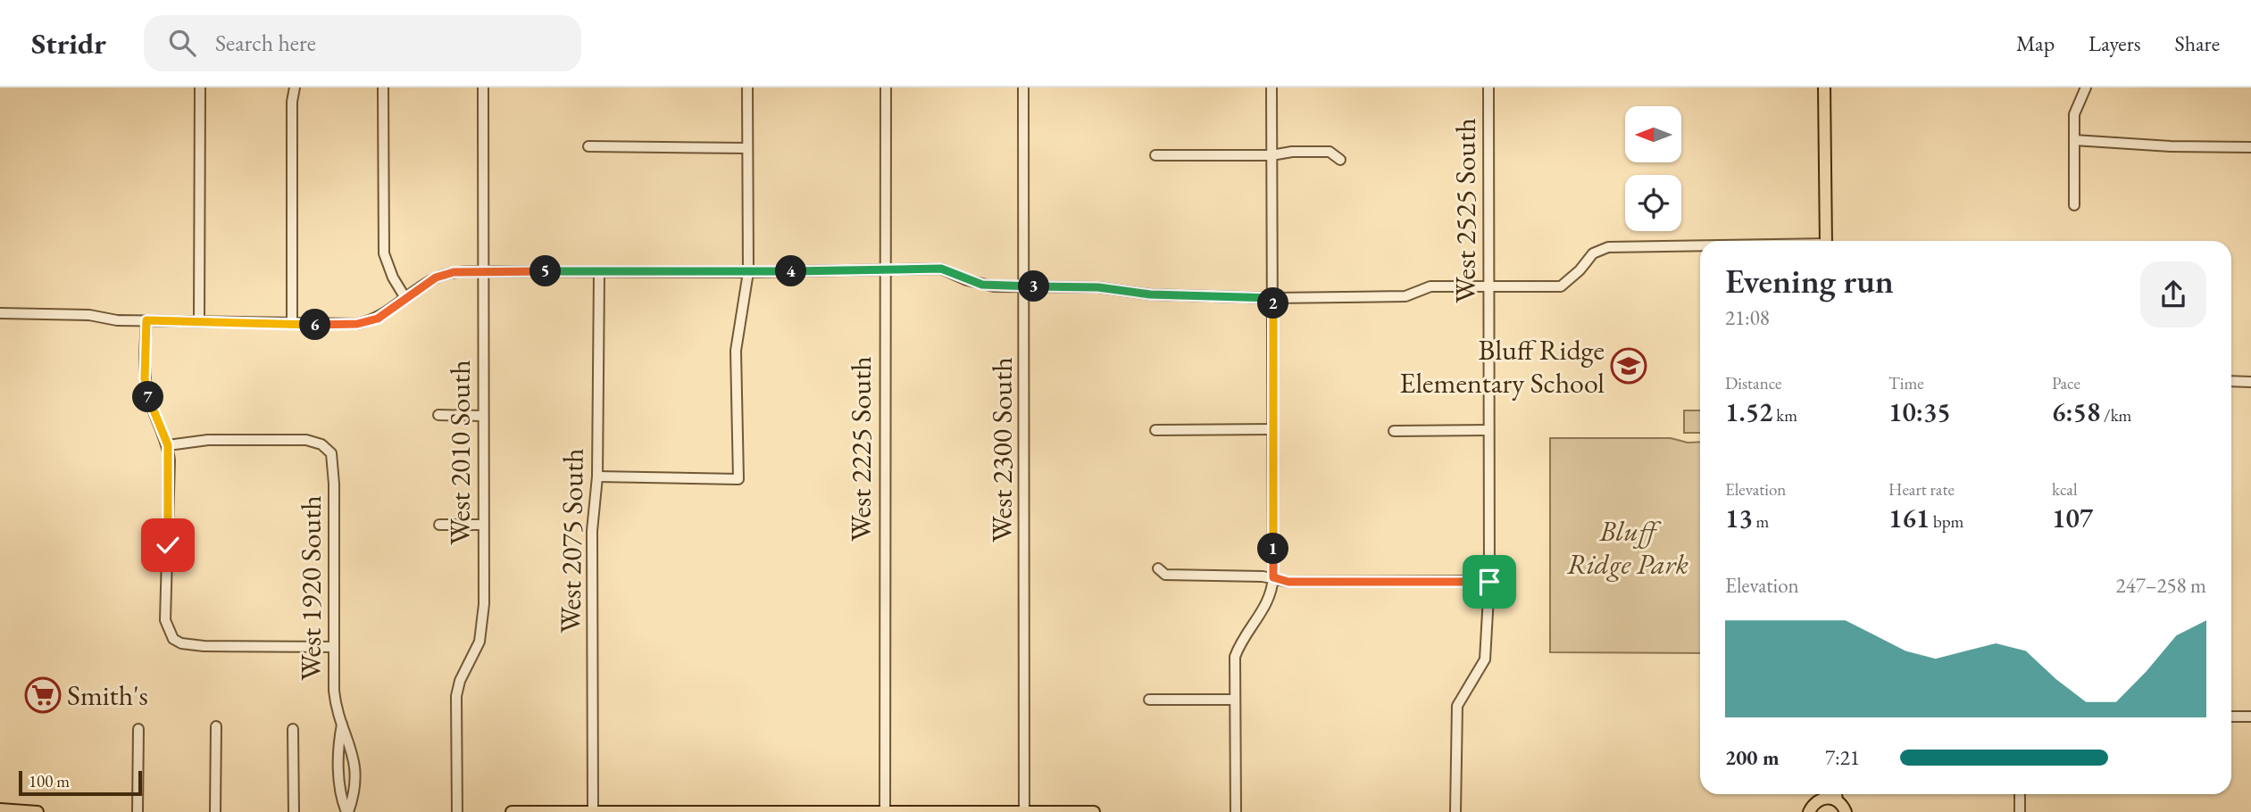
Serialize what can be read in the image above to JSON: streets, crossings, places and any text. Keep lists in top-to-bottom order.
{
  "streets": {
    "street": [
      "West 2525 South",
      "West 2225 South",
      "West 2300 South",
      "West 2010 South",
      "West 2075 South",
      "West 1920 South"
    ]
  },
  "parks": ["Bluff Ridge Park"],
  "places": {
    "school or university": ["Bluff Ridge Elementary School"],
    "supermarket": ["Smith's"]
  },
  "scale_bar": "100 m",
  "north": "left",
  "page": {
    "header": "Stridr",
    "search": "Search here",
    "nav": ["Map", "Layers", "Share"],
    "heading": ["Evening run", "21:08"],
    "pins": [
      "4",
      "5",
      "3",
      "2",
      "6",
      "7",
      "1"
    ],
    "stats": [
      ["Distance", "1.52 km"],
      ["Time", "10:35"],
      ["Pace", "6:58 /km"],
      ["Elevation", "13 m"],
      ["Heart rate", "161 bpm"],
      ["kcal", "107"]
    ],
    "chart": ["Elevation", "247–258 m"],
    "list": [
      {
        "name": "200 m",
        "note": "7:21"
      }
    ],
    "scale": "100 m"
  }
}
